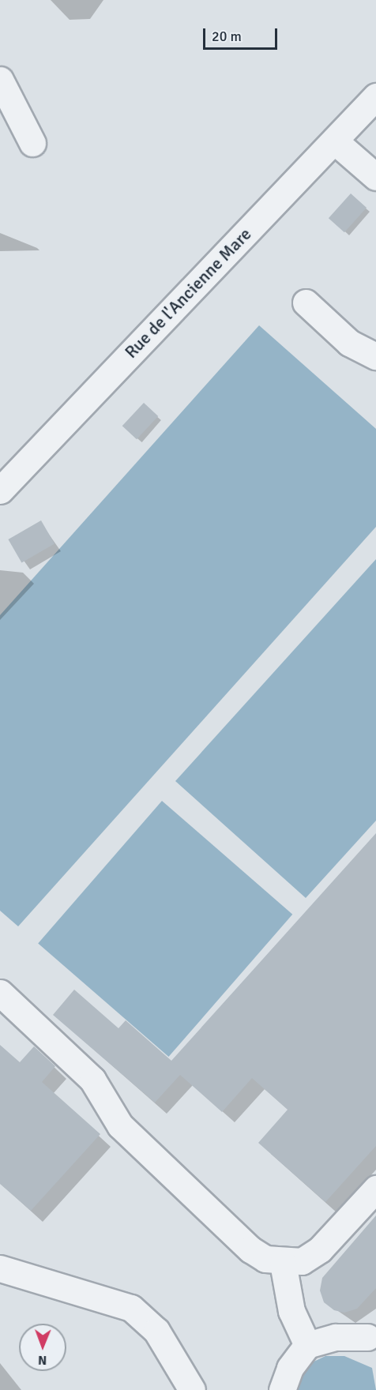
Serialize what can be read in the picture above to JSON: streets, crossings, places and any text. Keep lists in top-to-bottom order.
{
  "streets": {
    "street": ["Rue de l'Ancienne Mare"]
  },
  "scale_bar": "20 m",
  "north": "bottom"
}
